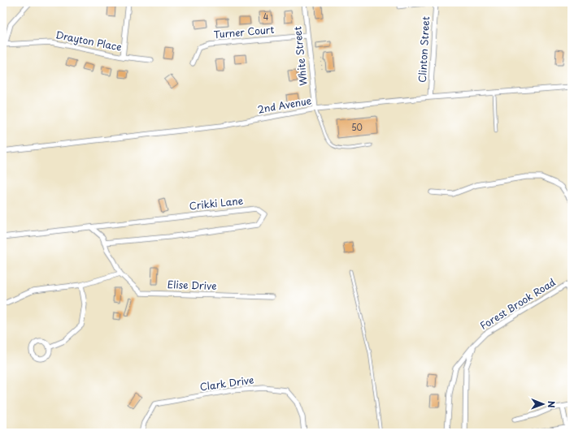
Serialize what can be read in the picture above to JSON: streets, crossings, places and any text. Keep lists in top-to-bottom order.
{
  "streets": {
    "street": [
      "Turner Court",
      "Drayton Place",
      "Clinton Street",
      "White Street",
      "2nd Avenue",
      "Crikki Lane",
      "Elise Drive",
      "Forest Brook Road",
      "Clark Drive"
    ]
  },
  "crossings": [
    ["Turner Court", "White Street"],
    ["Clinton Street", "2nd Avenue"],
    ["White Street", "2nd Avenue"],
    ["Crikki Lane", "Elise Drive"]
  ],
  "house_numbers": ["4", "50"],
  "north": "right"
}
